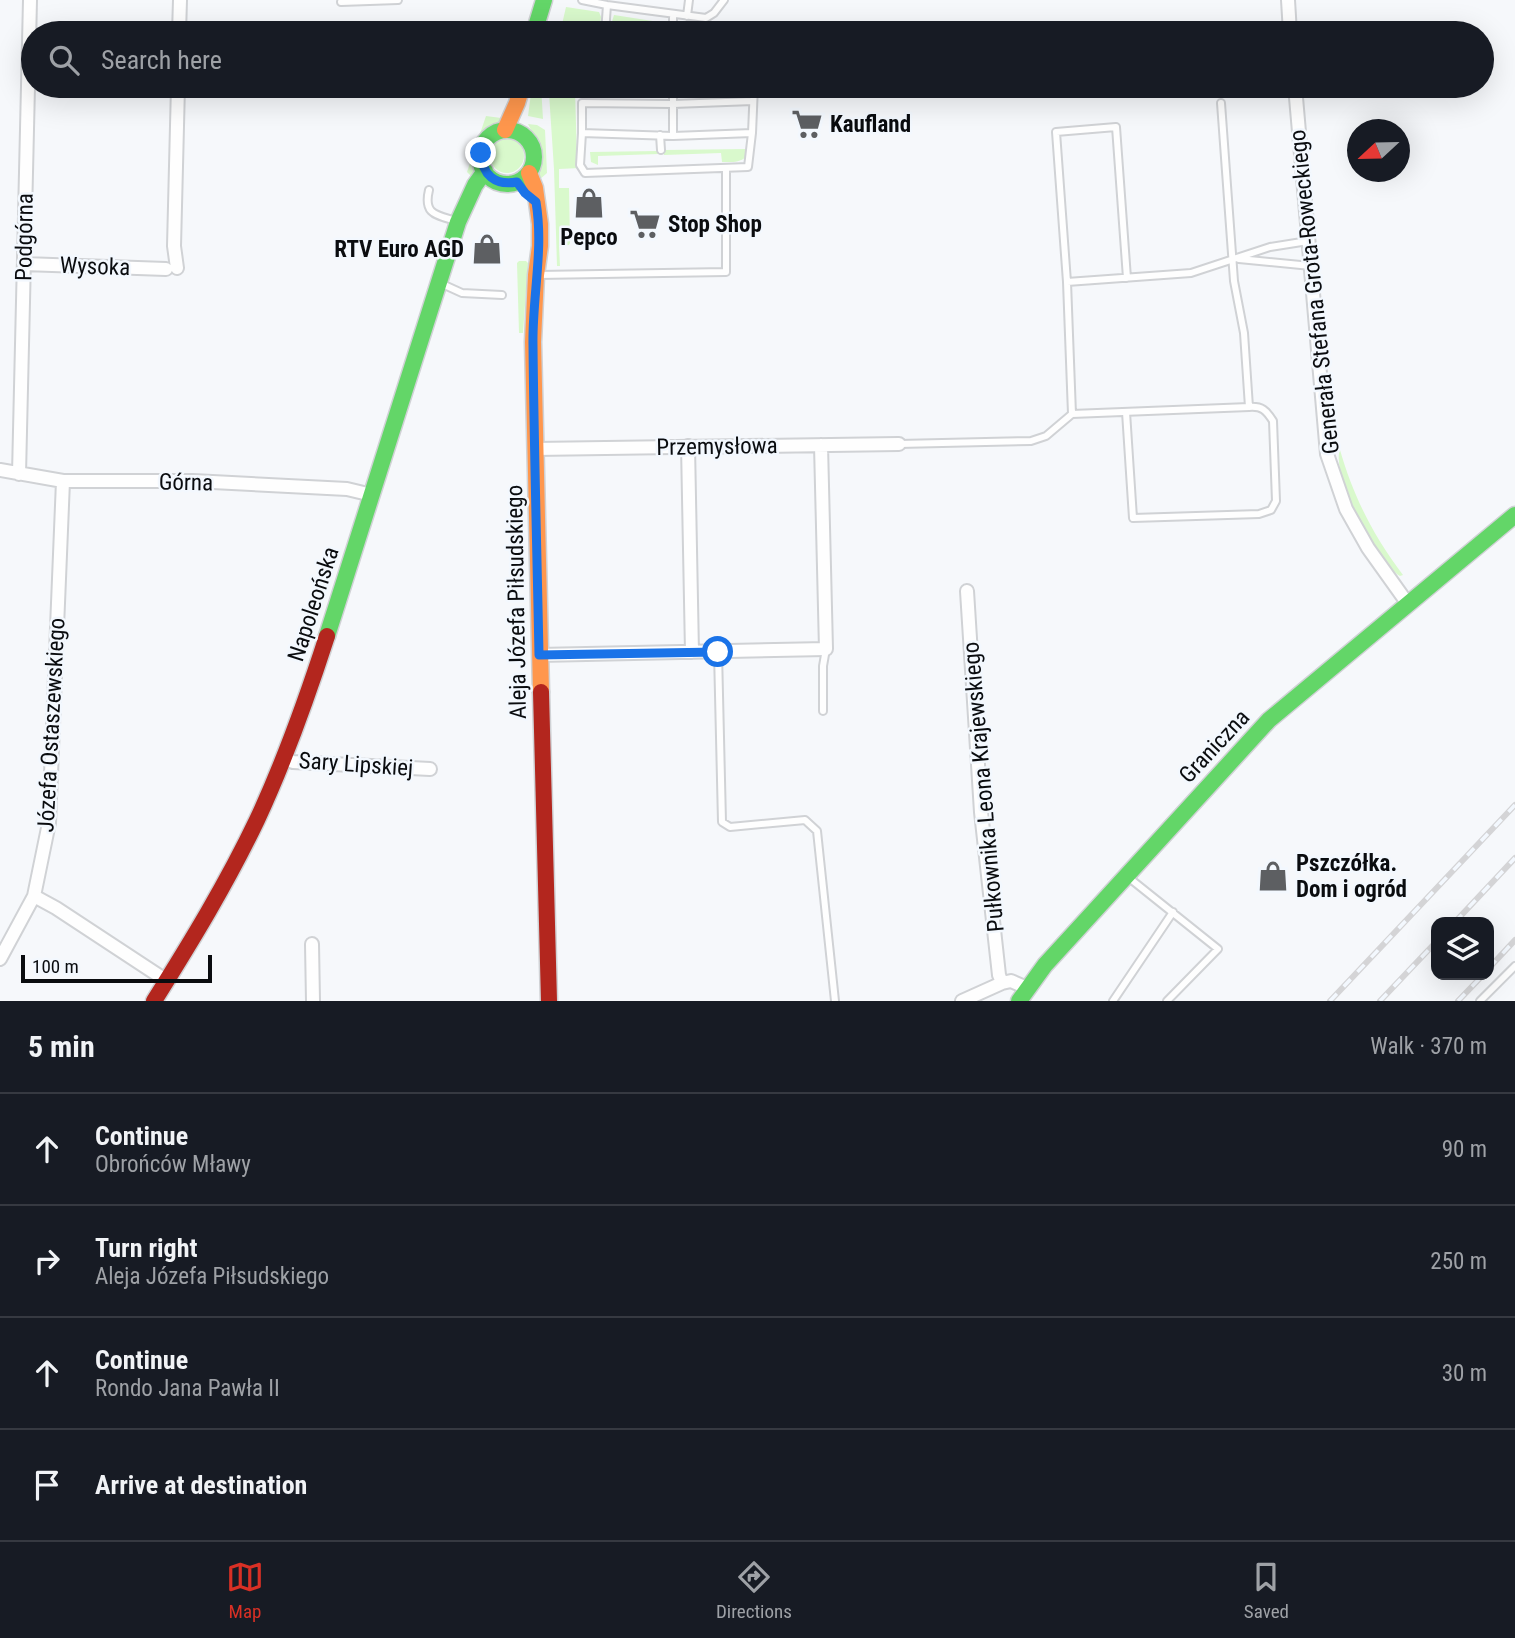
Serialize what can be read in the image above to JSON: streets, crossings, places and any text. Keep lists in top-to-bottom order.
{
  "streets": {
    "street": [
      "Podgórna",
      "Wysoka",
      "Generała Stefana Grota-Roweckiego",
      "Przemysłowa",
      "Górna",
      "Aleja Józefa Piłsudskiego",
      "Napoleońska",
      "Józefa Ostaszewskiego",
      "Graniczna",
      "Sary Lipskiej",
      "Pułkownika Leona Krajewskiego"
    ]
  },
  "crossings": [
    ["Podgórna", "Wysoka"],
    ["Podgórna", "Górna"],
    ["Generała Stefana Grota-Roweckiego", "Graniczna"],
    ["Przemysłowa", "Aleja Józefa Piłsudskiego"],
    ["Górna", "Napoleońska"],
    ["Górna", "Józefa Ostaszewskiego"],
    ["Aleja Józefa Piłsudskiego", "Napoleońska"],
    ["Napoleońska", "Sary Lipskiej"],
    ["Graniczna", "Pułkownika Leona Krajewskiego"]
  ],
  "places": {
    "supermarket": ["Kaufland", "Stop Shop"],
    "shop": ["Pepco", "RTV Euro AGD", "Pszczółka. Dom i ogród"]
  },
  "scale_bar": "100 m",
  "north": "left",
  "page": {
    "search": "Search here",
    "scale": "100 m",
    "heading": ["5 min", "Walk · 370 m"],
    "list": [
      ["Continue", "Obrońców Mławy", "90 m"],
      ["Turn right", "Aleja Józefa Piłsudskiego", "250 m"],
      ["Continue", "Rondo Jana Pawła II", "30 m"],
      "Arrive at destination"
    ],
    "nav": ["Map", "Directions", "Saved"]
  }
}
